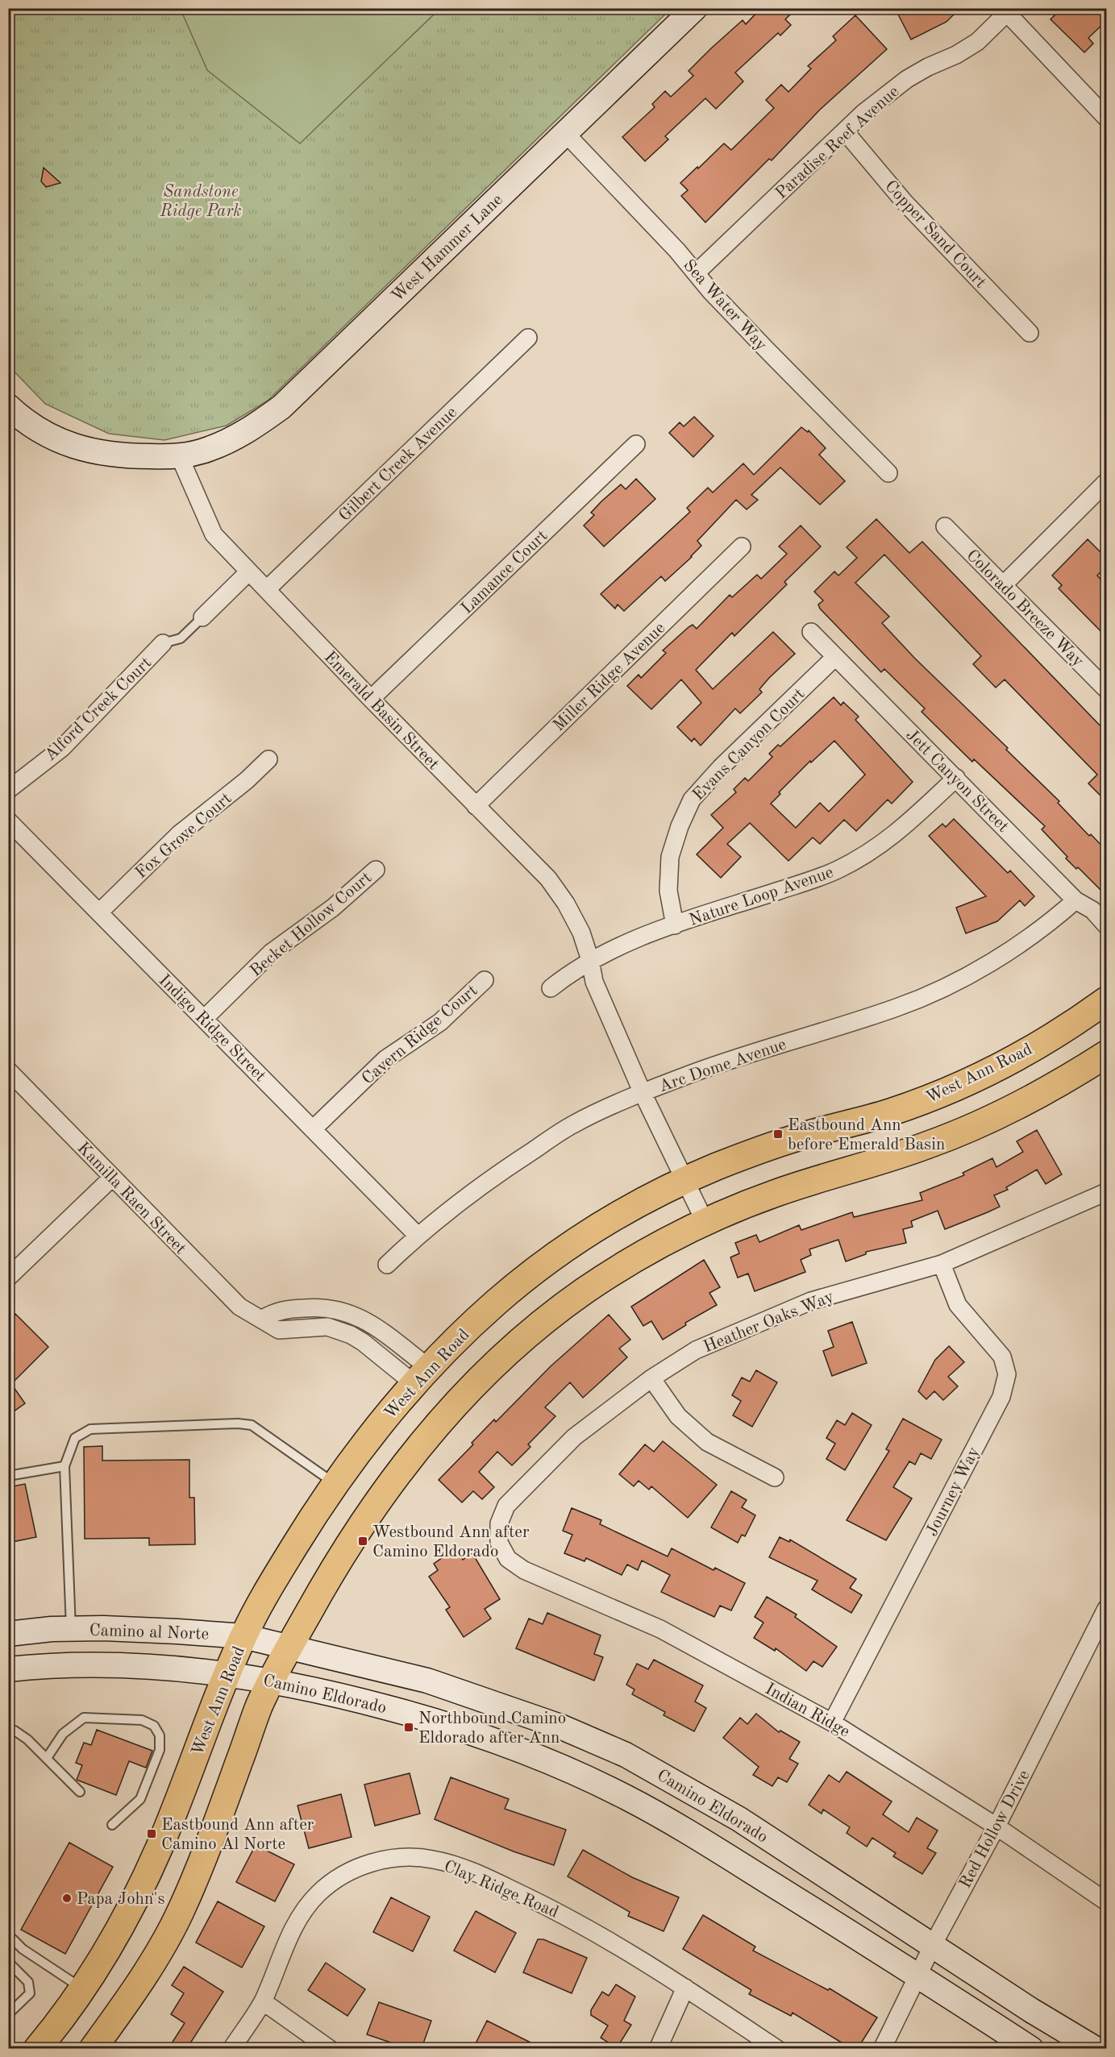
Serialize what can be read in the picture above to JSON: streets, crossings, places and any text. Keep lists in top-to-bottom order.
{
  "streets": {
    "main road": [
      "West Hammer Lane",
      "West Ann Road",
      "Camino al Norte",
      "Camino Eldorado"
    ],
    "street": [
      "Paradise Reef Avenue",
      "Copper Sand Court",
      "Sea Water Way",
      "Gilbert Creek Avenue",
      "Lamance Court",
      "Colorado Breeze Way",
      "Miller Ridge Avenue",
      "Alford Creek Court",
      "Emerald Basin Street",
      "Evans Canyon Court",
      "Jett Canyon Street",
      "Fox Grove Court",
      "Nature Loop Avenue",
      "Becket Hollow Court",
      "Indigo Ridge Street",
      "Cavern Ridge Court",
      "Arc Dome Avenue",
      "Kamilla Raen Street",
      "Heather Oaks Way",
      "Journey Way",
      "Indian Ridge",
      "Red Hollow Drive",
      "Clay Ridge Road"
    ]
  },
  "crossings": [
    ["Paradise Reef Avenue", "Copper Sand Court"],
    ["Paradise Reef Avenue", "Sea Water Way"],
    ["West Hammer Lane", "Sea Water Way"],
    ["West Hammer Lane", "Emerald Basin Street"],
    ["Gilbert Creek Avenue", "Emerald Basin Street"],
    ["Lamance Court", "Emerald Basin Street"],
    ["Miller Ridge Avenue", "Emerald Basin Street"],
    ["Emerald Basin Street", "Nature Loop Avenue"],
    ["Emerald Basin Street", "Arc Dome Avenue"],
    ["Emerald Basin Street", "West Ann Road"],
    ["Evans Canyon Court", "Jett Canyon Street"],
    ["Evans Canyon Court", "Nature Loop Avenue"],
    ["Jett Canyon Street", "Nature Loop Avenue"],
    ["Jett Canyon Street", "Arc Dome Avenue"],
    ["Fox Grove Court", "Indigo Ridge Street"],
    ["Becket Hollow Court", "Indigo Ridge Street"],
    ["Indigo Ridge Street", "Cavern Ridge Court"],
    ["Indigo Ridge Street", "Arc Dome Avenue"],
    ["West Ann Road", "Kamilla Raen Street"],
    ["West Ann Road", "Camino al Norte"],
    ["West Ann Road", "Camino Eldorado"],
    ["Heather Oaks Way", "Journey Way"],
    ["Heather Oaks Way", "Indian Ridge"],
    ["Journey Way", "Indian Ridge"],
    ["Camino al Norte", "Camino Eldorado"],
    ["Camino Eldorado", "Red Hollow Drive"],
    ["Indian Ridge", "Red Hollow Drive"]
  ],
  "parks": ["Sandstone Ridge Park"],
  "places": {
    "transit": [
      "Eastbound Ann before Emerald Basin",
      "Westbound Ann after Camino Eldorado",
      "Northbound Camino Eldorado after Ann",
      "Eastbound Ann after Camino Al Norte"
    ],
    "other": ["Papa John's"]
  }
}
